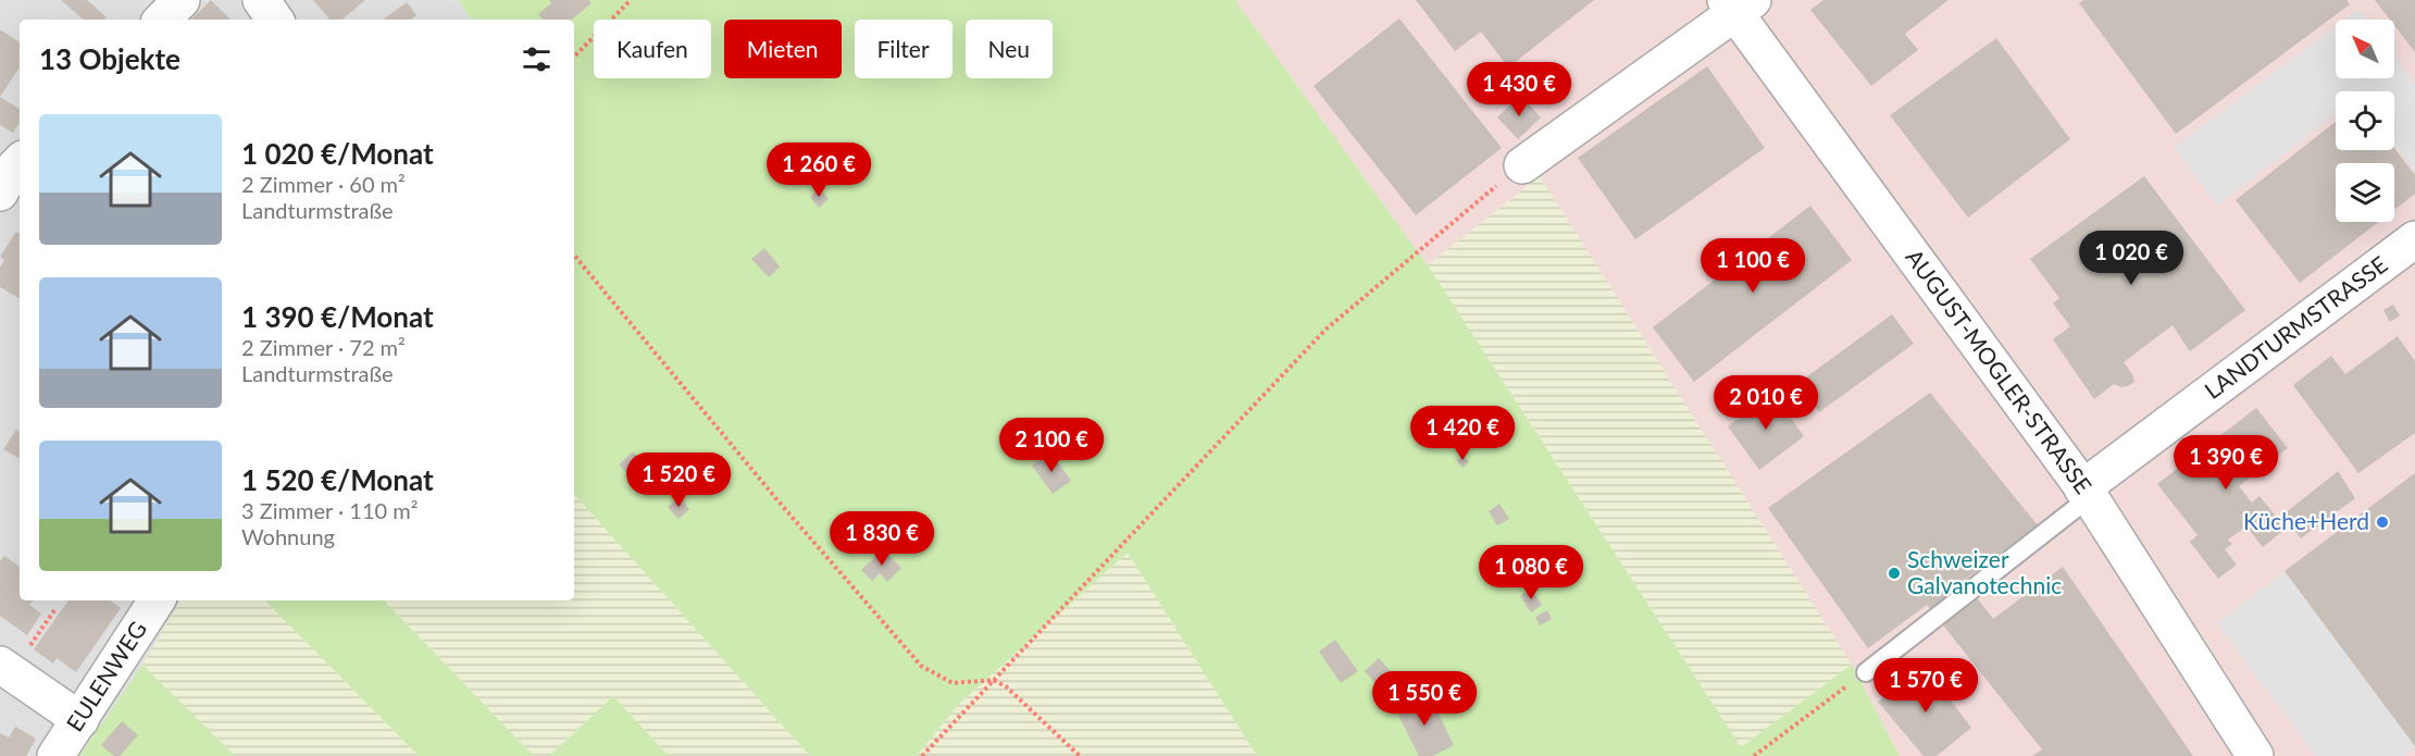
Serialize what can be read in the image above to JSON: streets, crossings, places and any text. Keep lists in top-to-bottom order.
{
  "streets": {
    "street": ["LANDTURMSTRASSE", "AUGUST-MOGLER-STRASSE", "EULENWEG"]
  },
  "crossings": [
    ["LANDTURMSTRASSE", "AUGUST-MOGLER-STRASSE"]
  ],
  "places": ["Küche+Herd", "Schweizer Galvanotechnic"],
  "north": "top left",
  "page": {
    "chip": [
      "Kaufen",
      "Mieten",
      "Filter",
      "Neu"
    ],
    "heading": "13 Objekte",
    "price": [
      "1 430 €",
      "1 260 €",
      "1 020 €",
      "1 100 €",
      "2 010 €",
      "1 420 €",
      "2 100 €",
      "1 390 €",
      "1 520 €",
      "1 830 €",
      "1 080 €",
      "1 570 €",
      "1 550 €"
    ],
    "list": [
      {
        "name": "1 020 €/Monat",
        "note": "2 Zimmer · 60 m² · Landturmstraße"
      },
      {
        "name": "1 390 €/Monat",
        "note": "2 Zimmer · 72 m² · Landturmstraße"
      },
      {
        "name": "1 520 €/Monat",
        "note": "3 Zimmer · 110 m² · Wohnung"
      }
    ]
  }
}
